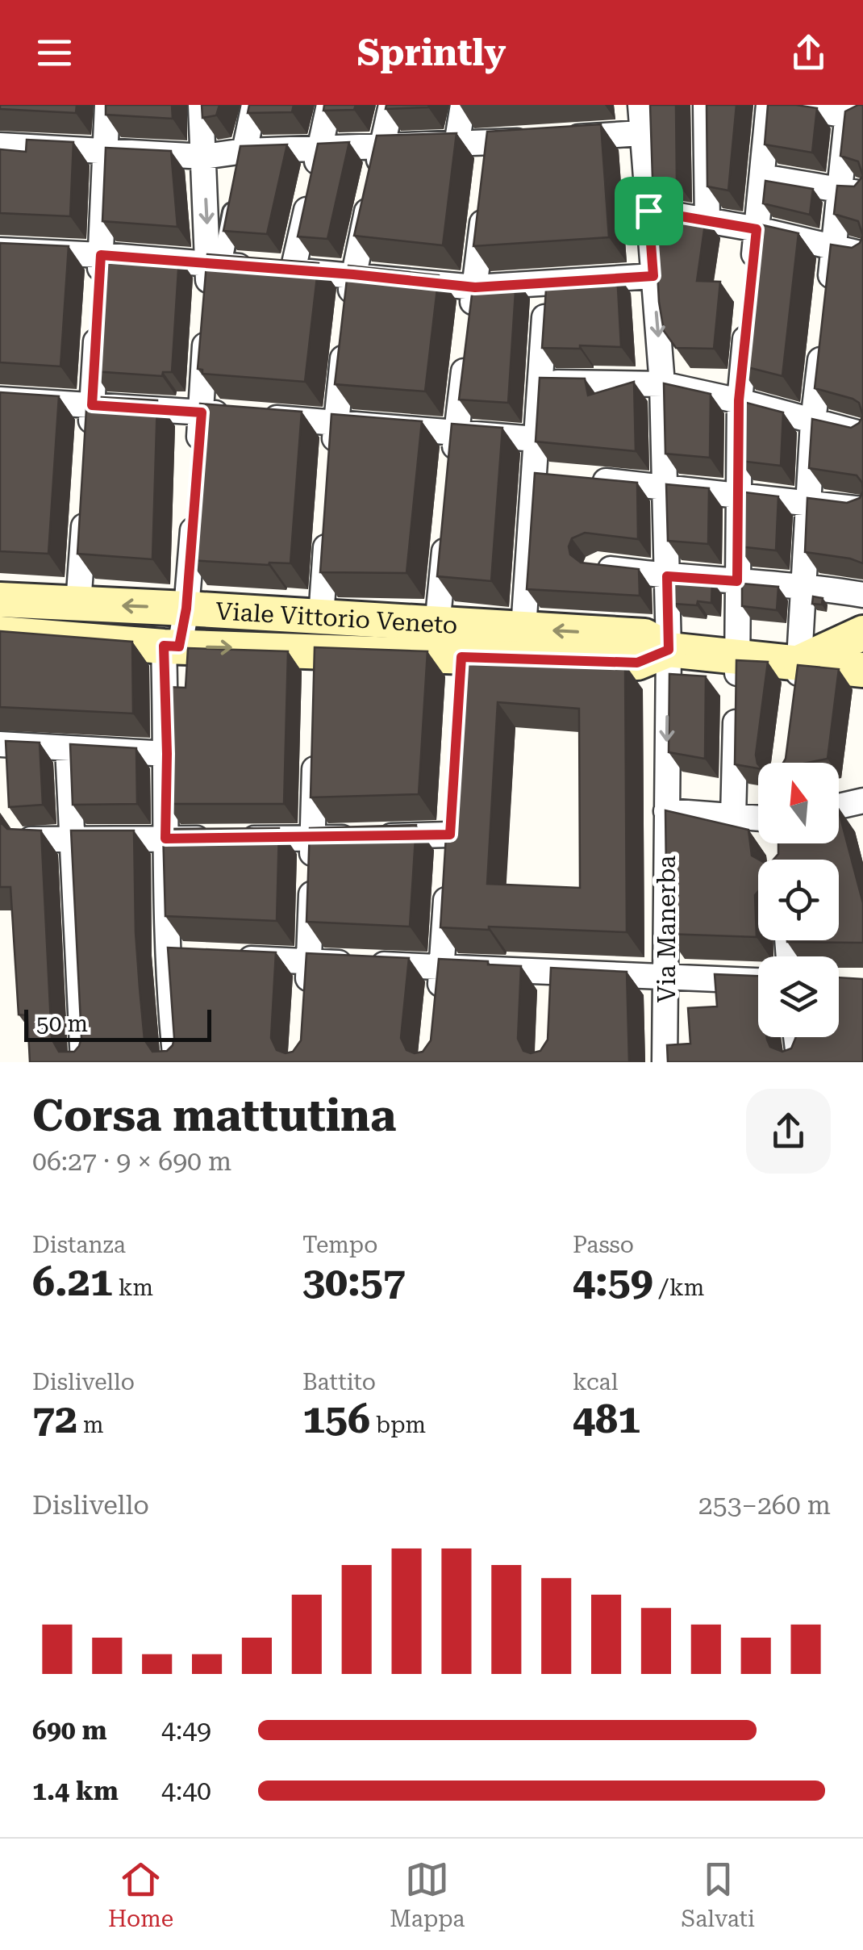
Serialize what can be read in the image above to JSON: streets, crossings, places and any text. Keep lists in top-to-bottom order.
{
  "streets": {
    "main road": ["Viale Vittorio Veneto"],
    "street": ["Via Manerba"]
  },
  "crossings": [
    ["Viale Vittorio Veneto", "Via Manerba"]
  ],
  "scale_bar": "50 m",
  "north": "top",
  "page": {
    "header": "Sprintly",
    "scale": "50 m",
    "heading": ["Corsa mattutina", "06:27 · 9 × 690 m"],
    "stats": [
      ["Distanza", "6.21 km"],
      ["Tempo", "30:57"],
      ["Passo", "4:59 /km"],
      ["Dislivello", "72 m"],
      ["Battito", "156 bpm"],
      ["kcal", "481"]
    ],
    "chart": ["Dislivello", "253–260 m"],
    "list": [
      {
        "name": "690 m",
        "note": "4:49"
      },
      {
        "name": "1.4 km",
        "note": "4:40"
      }
    ],
    "tabs": ["Home", "Mappa", "Salvati"]
  }
}
